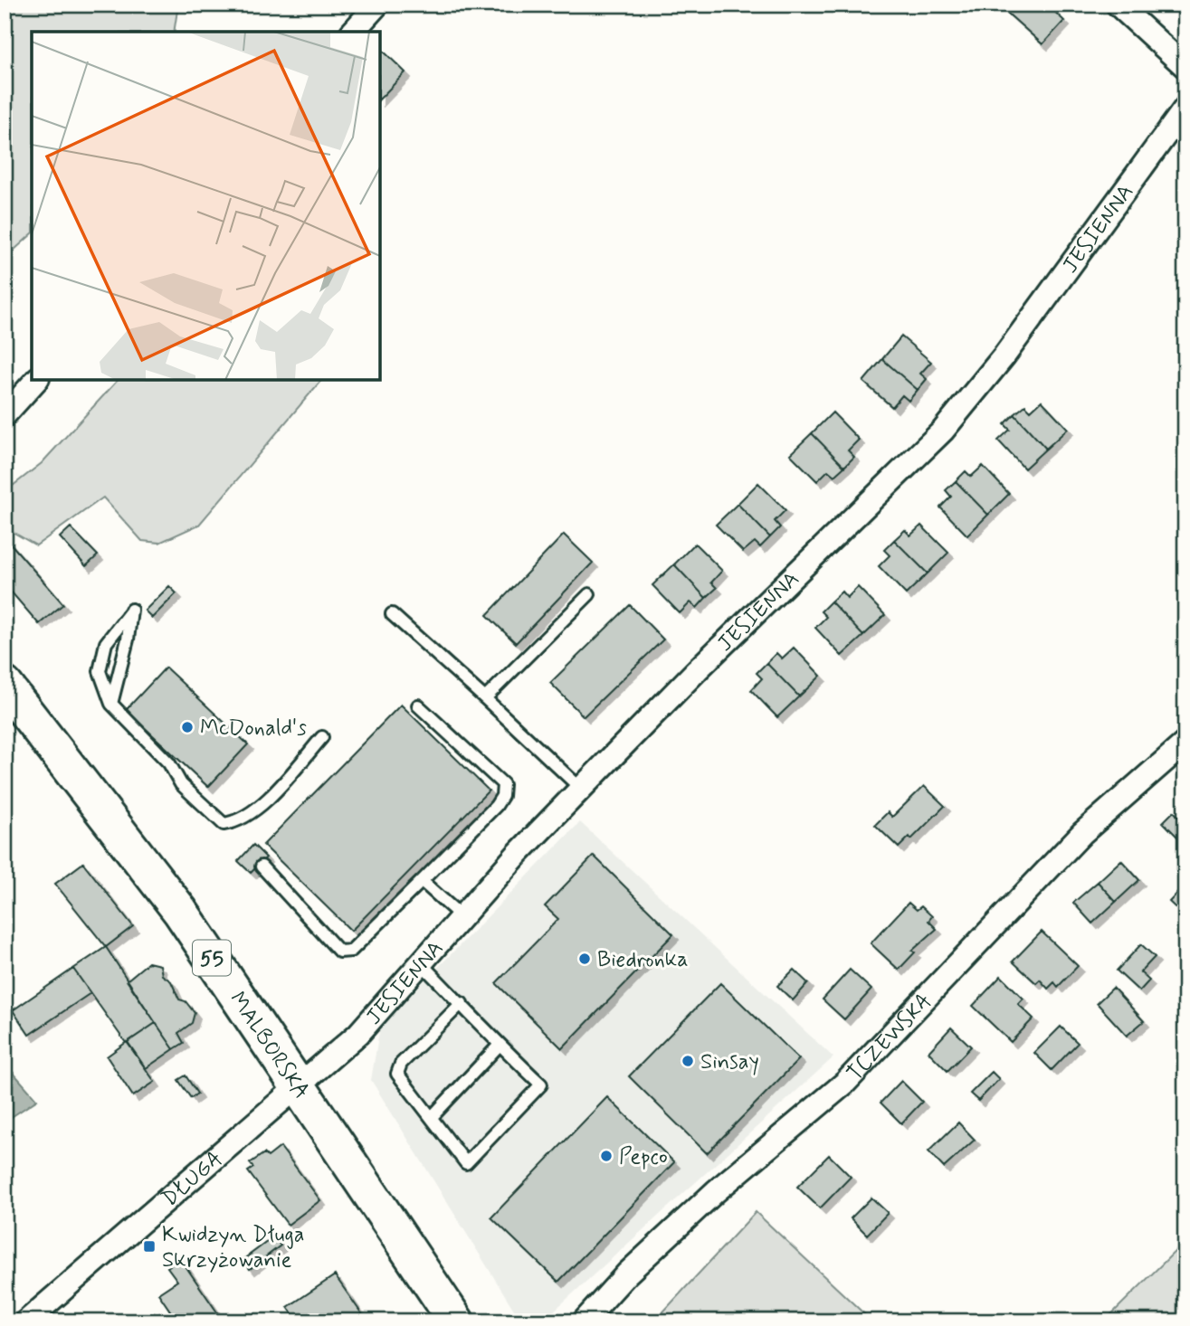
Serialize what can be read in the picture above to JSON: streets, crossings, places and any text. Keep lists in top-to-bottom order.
{
  "streets": {
    "main road": ["55", "MALBORSKA"],
    "street": ["JESIENNA", "TCZEWSKA", "DŁUGA"]
  },
  "crossings": [
    ["JESIENNA", "MALBORSKA"],
    ["JESIENNA", "DŁUGA"],
    ["MALBORSKA", "DŁUGA"]
  ],
  "places": {
    "other": [
      "McDonald's",
      "Biedronka",
      "Sinsay",
      "Pepco"
    ],
    "transit": ["Kwidzyn Długa Skrzyżowanie"]
  }
}
